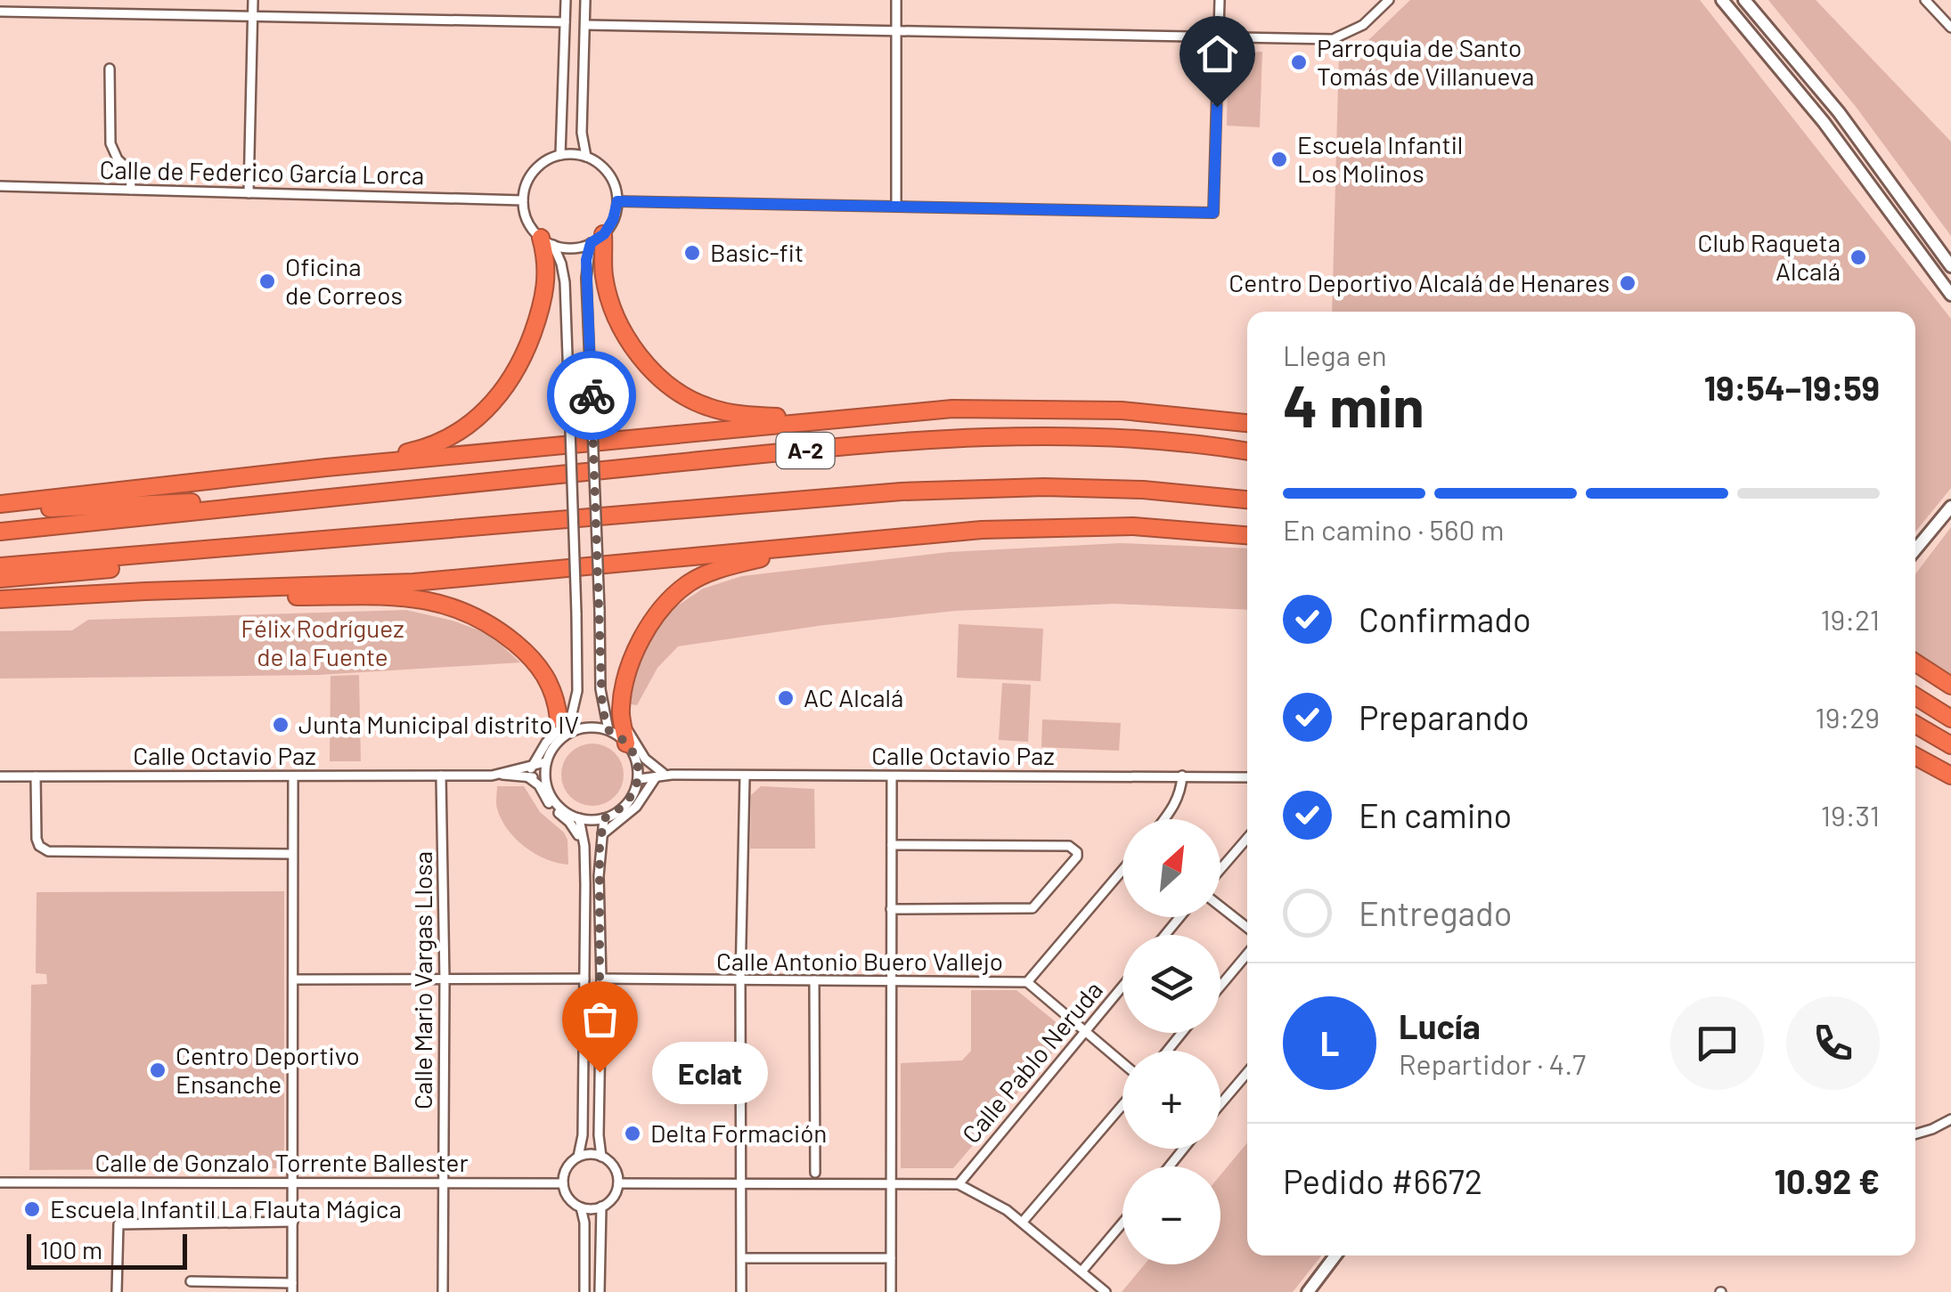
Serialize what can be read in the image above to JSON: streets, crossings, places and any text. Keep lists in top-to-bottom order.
{
  "streets": {
    "highway": ["A-2"],
    "street": [
      "Calle de Federico García Lorca",
      "Calle Octavio Paz",
      "Calle Antonio Buero Vallejo",
      "Calle Mario Vargas Llosa",
      "Calle Pablo Neruda",
      "Calle de Gonzalo Torrente Ballester"
    ]
  },
  "crossings": [
    ["Calle Octavio Paz", "Calle Mario Vargas Llosa"],
    ["Calle Antonio Buero Vallejo", "Calle Pablo Neruda"],
    ["Calle Mario Vargas Llosa", "Calle de Gonzalo Torrente Ballester"]
  ],
  "parks": ["Félix Rodríguez de la Fuente"],
  "places": [
    "Parroquia de Santo Tomás de Villanueva",
    "Escuela Infantil Los Molinos",
    "Basic-fit",
    "Club Raqueta Alcalá",
    "Oficina de Correos",
    "Centro Deportivo Alcalá de Henares",
    "AC Alcalá",
    "Junta Municipal distrito IV",
    "Centro Deportivo Ensanche",
    "Eclat",
    "Delta Formación",
    "Escuela Infantil La Flauta Mágica"
  ],
  "scale_bar": "100 m",
  "north": "top right",
  "page": {
    "heading": ["4 min", "Llega en", "19:54–19:59"],
    "panel": [
      "Lucía",
      "Repartidor · 4.7",
      "Pedido #6672",
      "10.92 €"
    ],
    "bar": "En camino · 560 m",
    "list": [
      ["Confirmado", "19:21"],
      ["Preparando", "19:29"],
      ["En camino", "19:31"],
      "Entregado"
    ],
    "map_buttons": ["+", "−"],
    "round": "L",
    "bubble": "Eclat",
    "scale": "100 m"
  }
}
